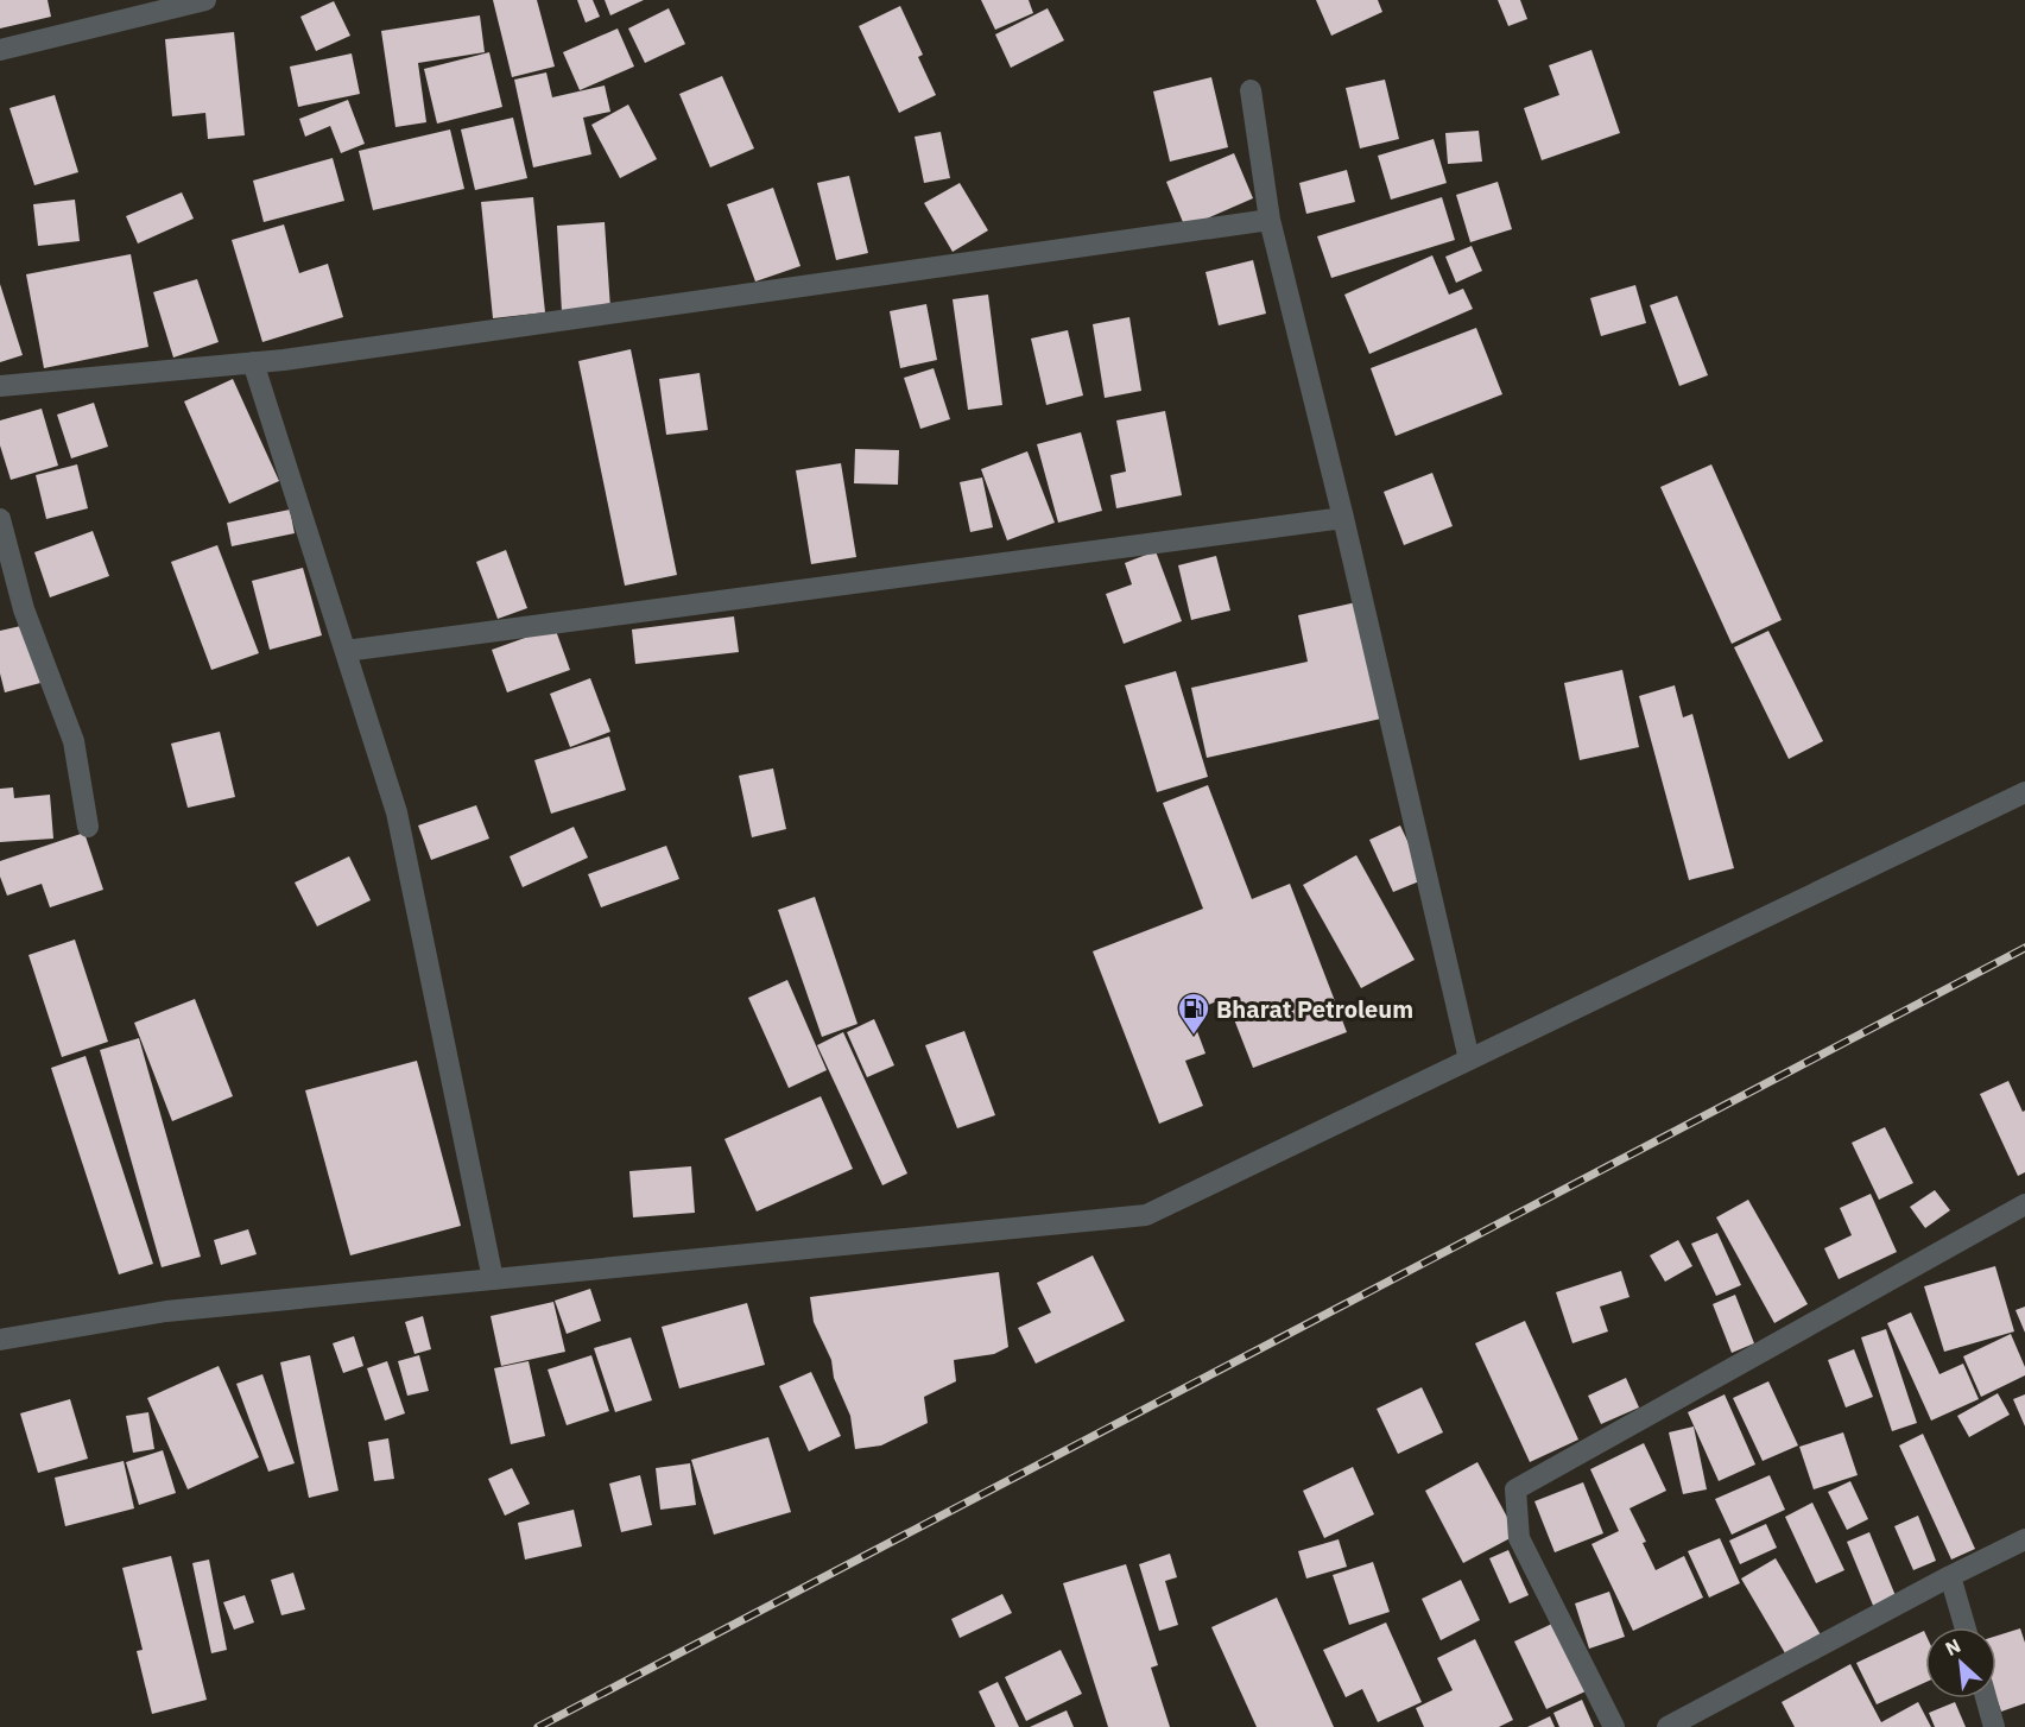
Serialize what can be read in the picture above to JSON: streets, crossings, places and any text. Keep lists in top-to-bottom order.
{
  "places": {
    "fuel station": ["Bharat Petroleum"]
  },
  "north": "top left"
}
